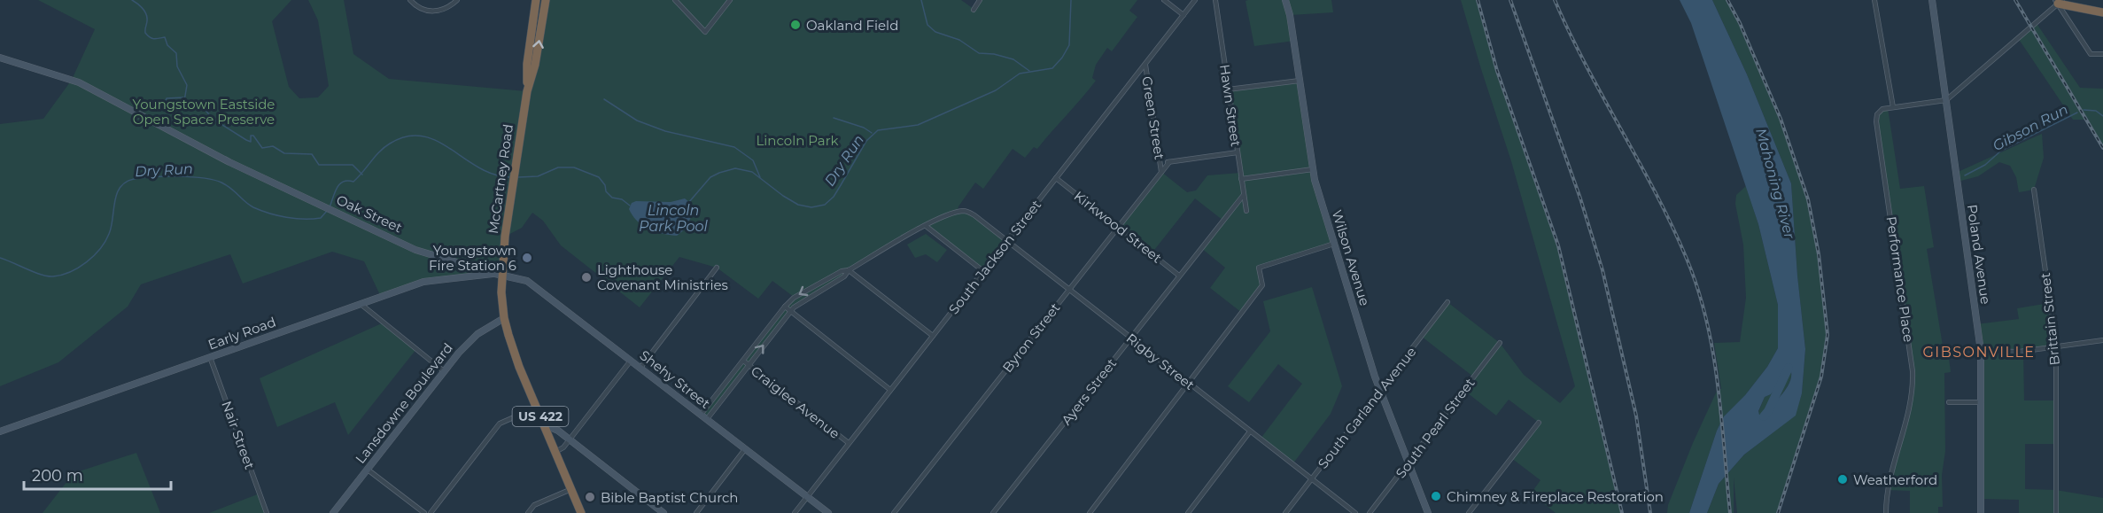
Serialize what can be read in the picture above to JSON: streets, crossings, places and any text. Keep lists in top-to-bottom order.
{
  "streets": {
    "highway": ["McCartney Road", "US 422"],
    "street": [
      "Hawn Street",
      "Green Street",
      "Oak Street",
      "Kirkwood Street",
      "Poland Avenue",
      "South Jackson Street",
      "Wilson Avenue",
      "Performance Place",
      "Brittain Street",
      "Early Road",
      "Byron Street",
      "Rigby Street",
      "Shehy Street",
      "Ayers Street",
      "Craiglee Avenue",
      "Lansdowne Boulevard",
      "South Garland Avenue",
      "South Pearl Street",
      "Nair Street"
    ]
  },
  "crossings": [
    ["Hawn Street", "Ayers Street"],
    ["Green Street", "South Jackson Street"],
    ["Green Street", "Byron Street"],
    ["McCartney Road", "Oak Street"],
    ["McCartney Road", "Early Road"],
    ["McCartney Road", "Shehy Street"],
    ["McCartney Road", "US 422"],
    ["Oak Street", "Early Road"],
    ["Oak Street", "Shehy Street"],
    ["Oak Street", "US 422"],
    ["Kirkwood Street", "South Jackson Street"],
    ["Kirkwood Street", "Byron Street"],
    ["Kirkwood Street", "Ayers Street"],
    ["South Jackson Street", "Rigby Street"],
    ["South Jackson Street", "Shehy Street"],
    ["South Jackson Street", "Craiglee Avenue"],
    ["Wilson Avenue", "South Garland Avenue"],
    ["Wilson Avenue", "South Pearl Street"],
    ["Early Road", "Shehy Street"],
    ["Early Road", "US 422"],
    ["Early Road", "Nair Street"],
    ["Byron Street", "Rigby Street"],
    ["Rigby Street", "Ayers Street"],
    ["Rigby Street", "South Garland Avenue"],
    ["Shehy Street", "US 422"],
    ["Lansdowne Boulevard", "US 422"]
  ],
  "districts": ["GIBSONVILLE"],
  "water": [
    "Gibson Run",
    "Dry Run",
    "Mahoning River",
    "Lincoln Park Pool"
  ],
  "parks": ["Youngstown Eastside Open Space Preserve", "Lincoln Park"],
  "places": [
    "Oakland Field",
    "Youngstown Fire Station 6",
    "Lighthouse Covenant Ministries",
    "Weatherford",
    "Chimney & Fireplace Restoration",
    "Bible Baptist Church"
  ],
  "scale_bar": "200 m"
}
